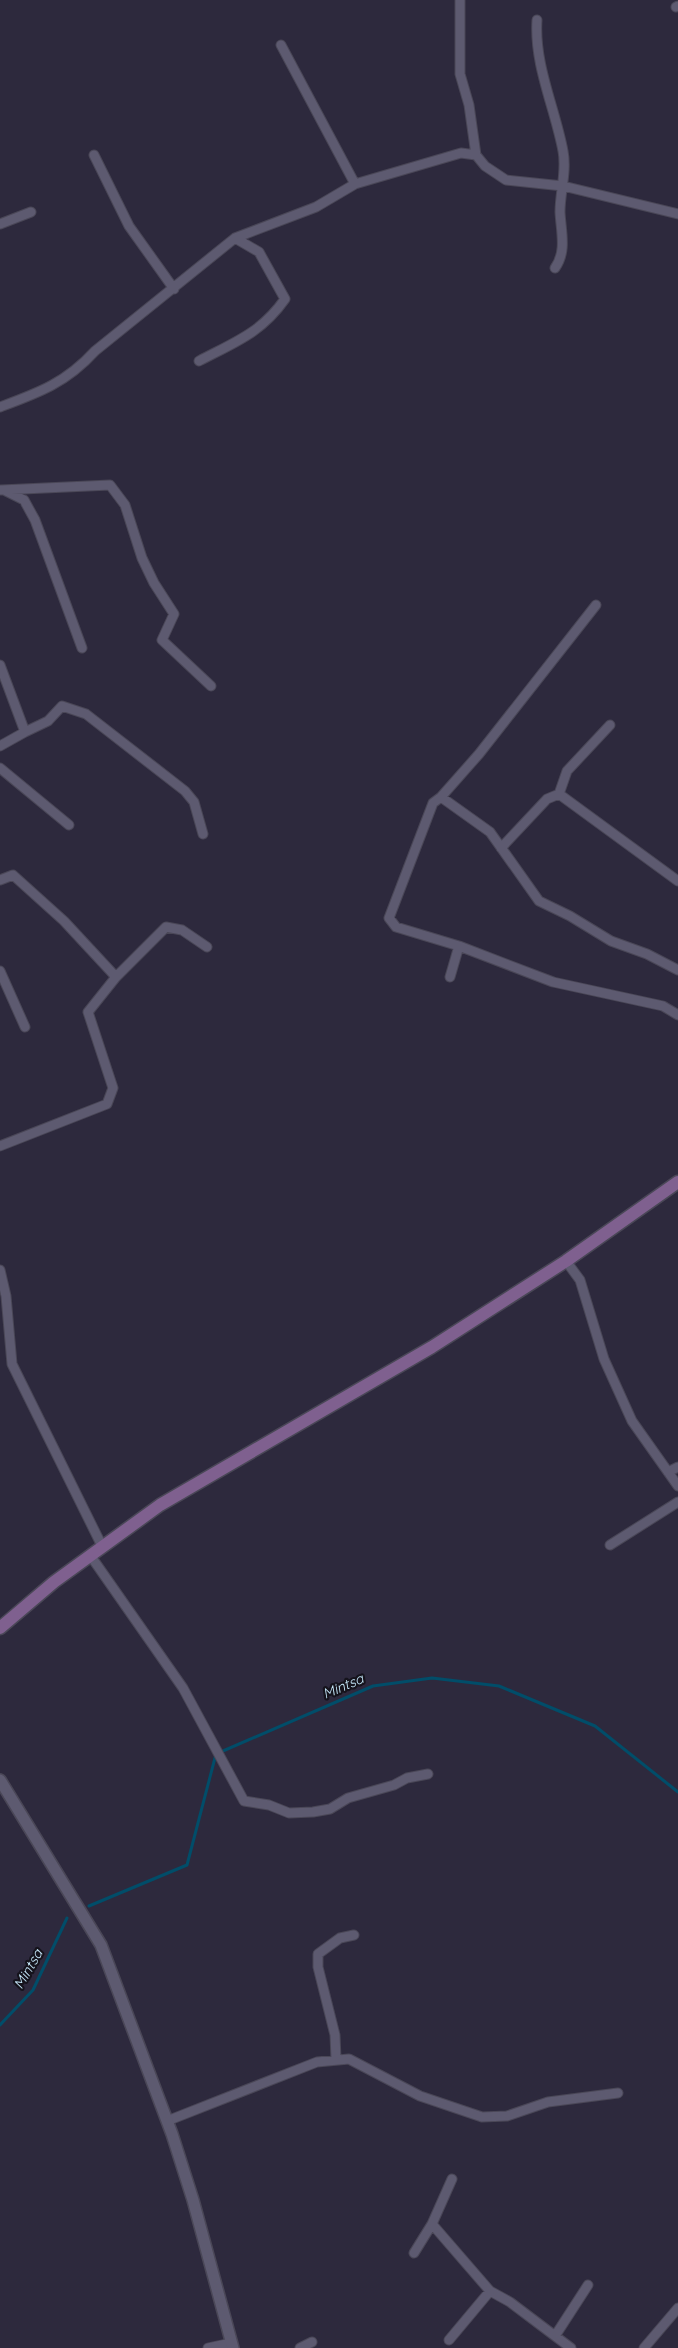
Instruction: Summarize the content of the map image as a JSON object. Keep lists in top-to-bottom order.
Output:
{
  "water": ["Mintsa"]
}
